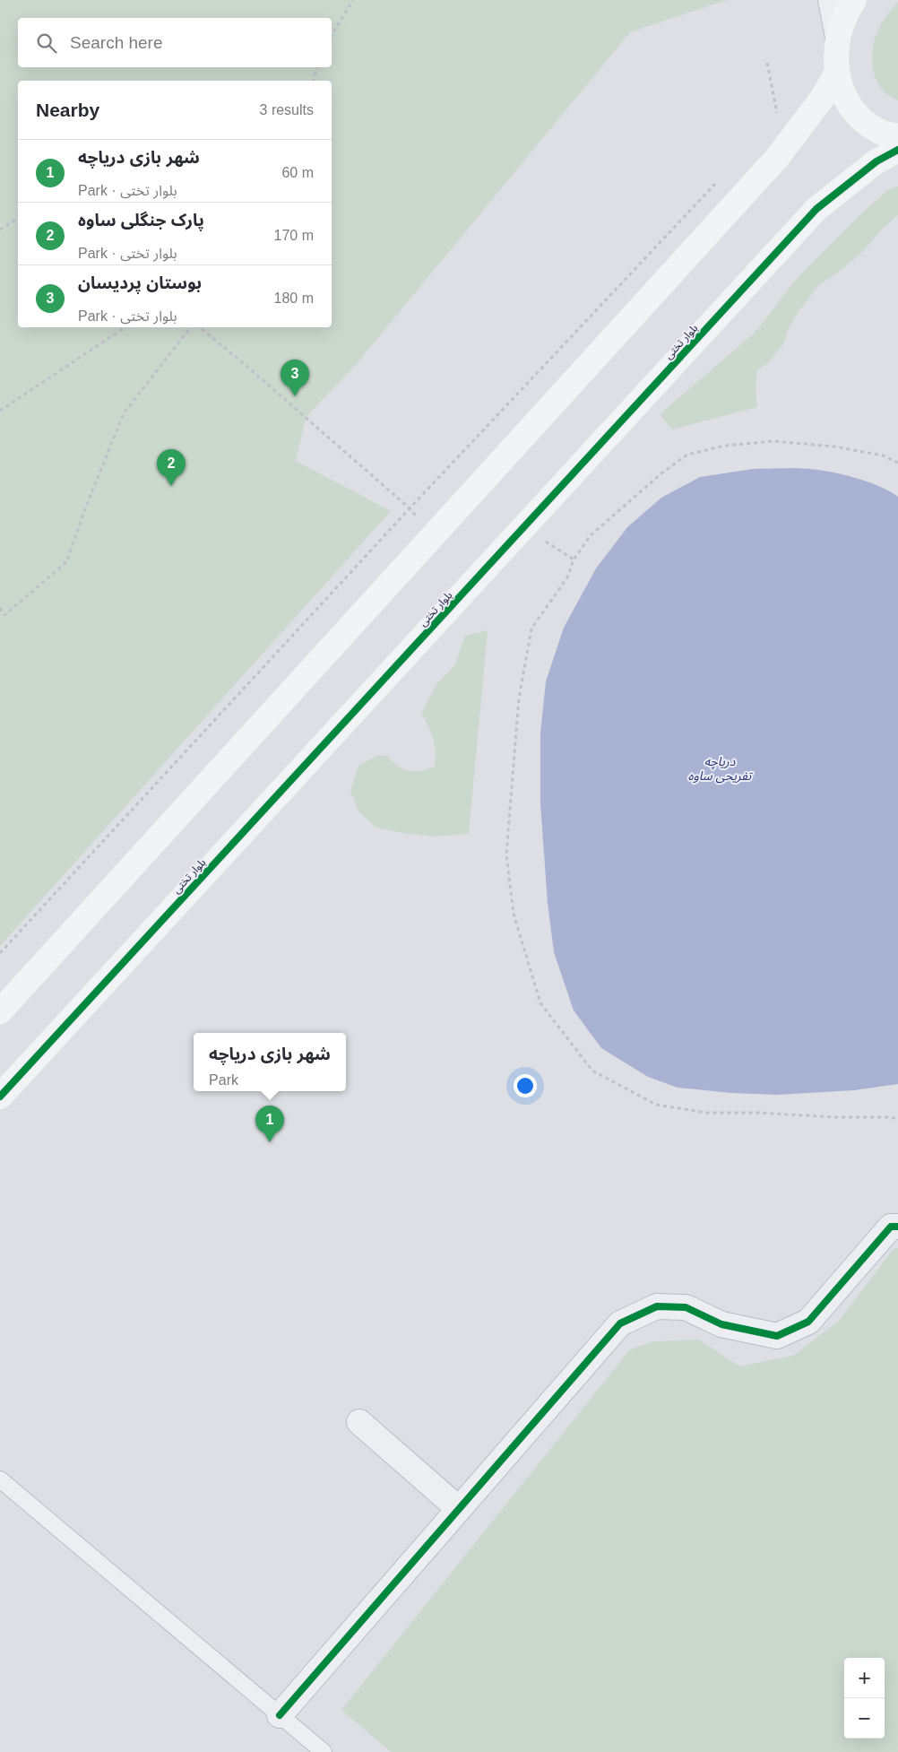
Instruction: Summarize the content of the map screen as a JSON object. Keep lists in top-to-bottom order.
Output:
{
  "streets": {
    "street": ["بلوار تختی"]
  },
  "water": ["دریاچه تفریحی ساوه"],
  "page": {
    "search": "Search here",
    "heading": ["Nearby", "3 results"],
    "list": [
      {
        "mark": "1",
        "name": "شهر بازی دریاچه",
        "note": "Park · بلوار تختی",
        "value": "60 m"
      },
      {
        "mark": "2",
        "name": "پارک جنگلی ساوه",
        "note": "Park · بلوار تختی",
        "value": "170 m"
      },
      {
        "mark": "3",
        "name": "بوستان پردیسان",
        "note": "Park · بلوار تختی",
        "value": "180 m"
      }
    ],
    "pins": ["3", "2", "1"],
    "popup": ["شهر بازی دریاچه", "Park"],
    "map_buttons": ["+", "−"]
  }
}
